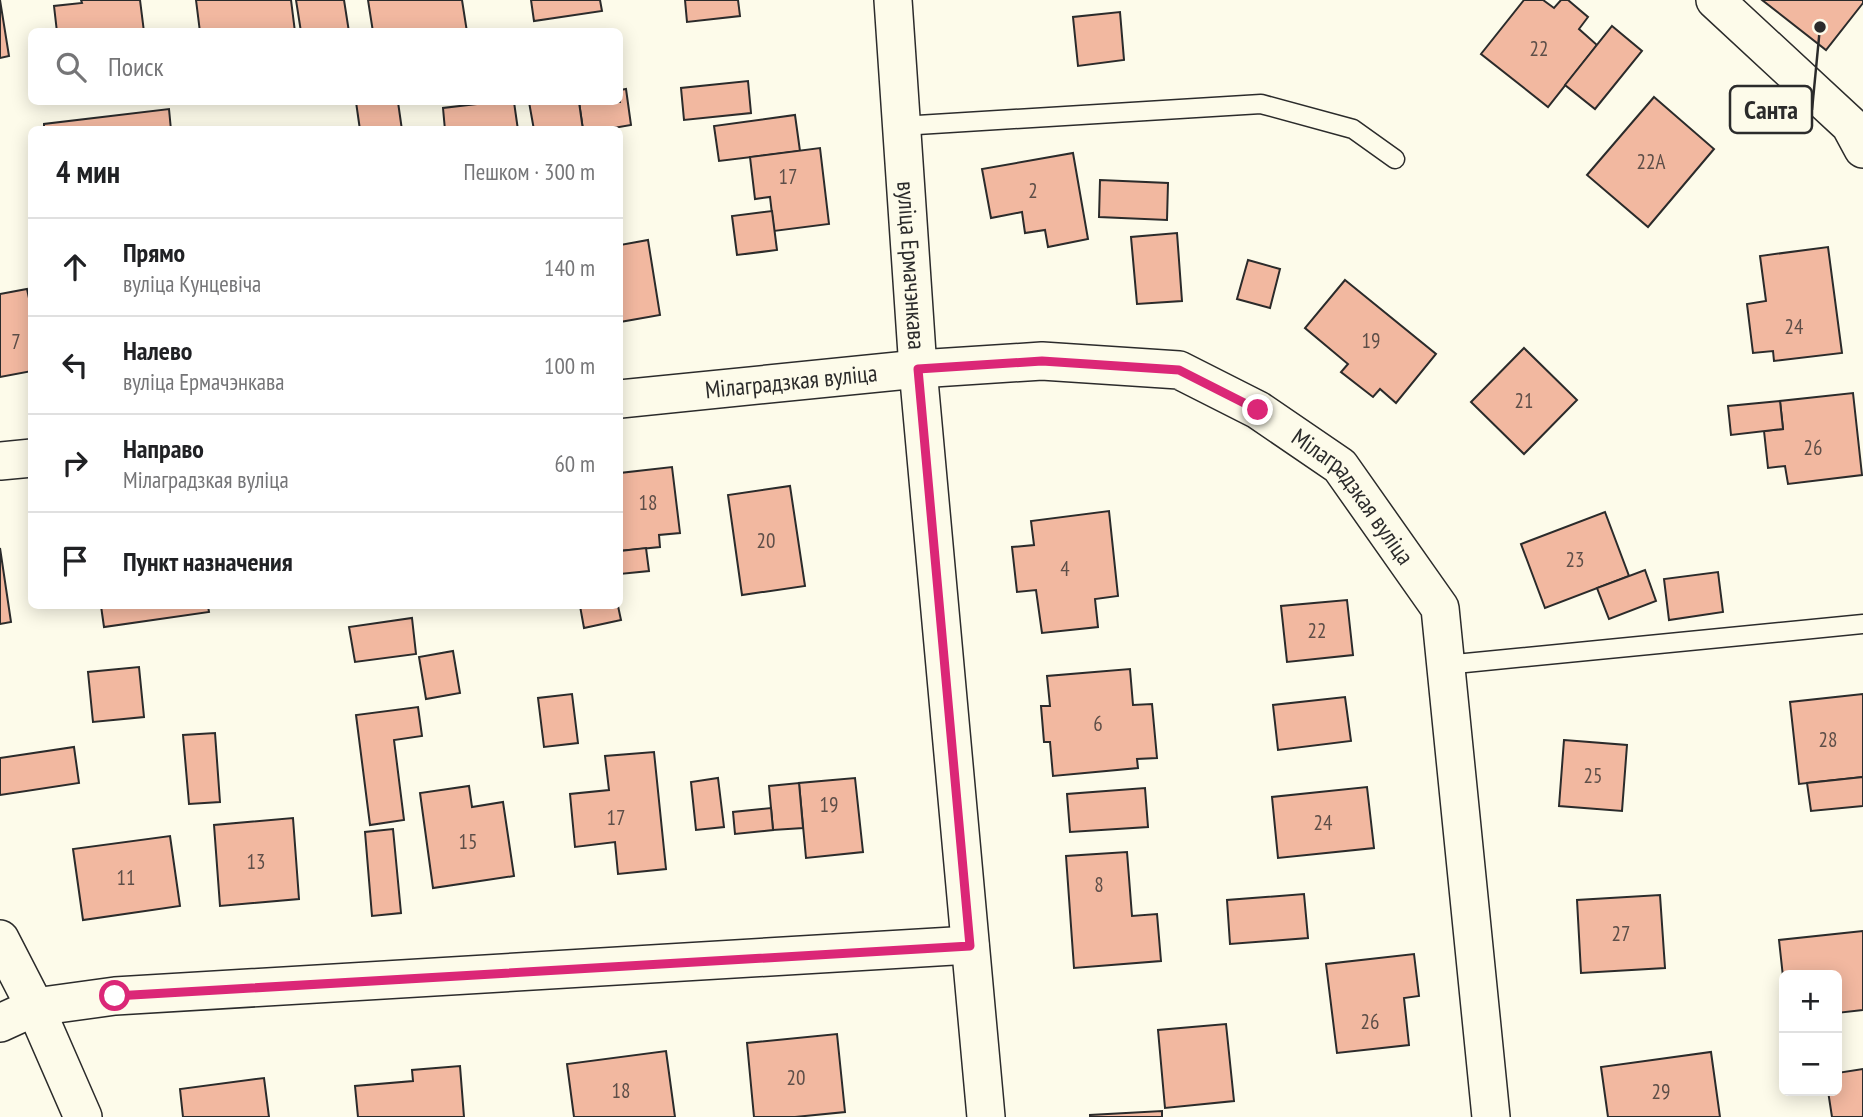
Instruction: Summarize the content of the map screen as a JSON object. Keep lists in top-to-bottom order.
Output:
{
  "streets": {
    "street": ["вуліца Ермачэнкава", "Мілаградзкая вуліца"]
  },
  "crossings": [
    ["вуліца Ермачэнкава", "Мілаградзкая вуліца"]
  ],
  "places": ["Санта"],
  "house_numbers": [
    "22",
    "22А",
    "17",
    "2",
    "24",
    "19",
    "7",
    "21",
    "26",
    "18",
    "20",
    "23",
    "4",
    "22",
    "6",
    "28",
    "25",
    "19",
    "17",
    "24",
    "15",
    "13",
    "11",
    "8",
    "27",
    "26",
    "20",
    "18",
    "29"
  ],
  "page": {
    "search": "Поиск",
    "heading": ["4 мин", "Пешком · 300 m"],
    "list": [
      ["Прямо", "вуліца Кунцевіча", "140 m"],
      ["Налево", "вуліца Ермачэнкава", "100 m"],
      ["Направо", "Мілаградзкая вуліца", "60 m"],
      "Пункт назначения"
    ],
    "map_buttons": ["+", "−"]
  }
}
